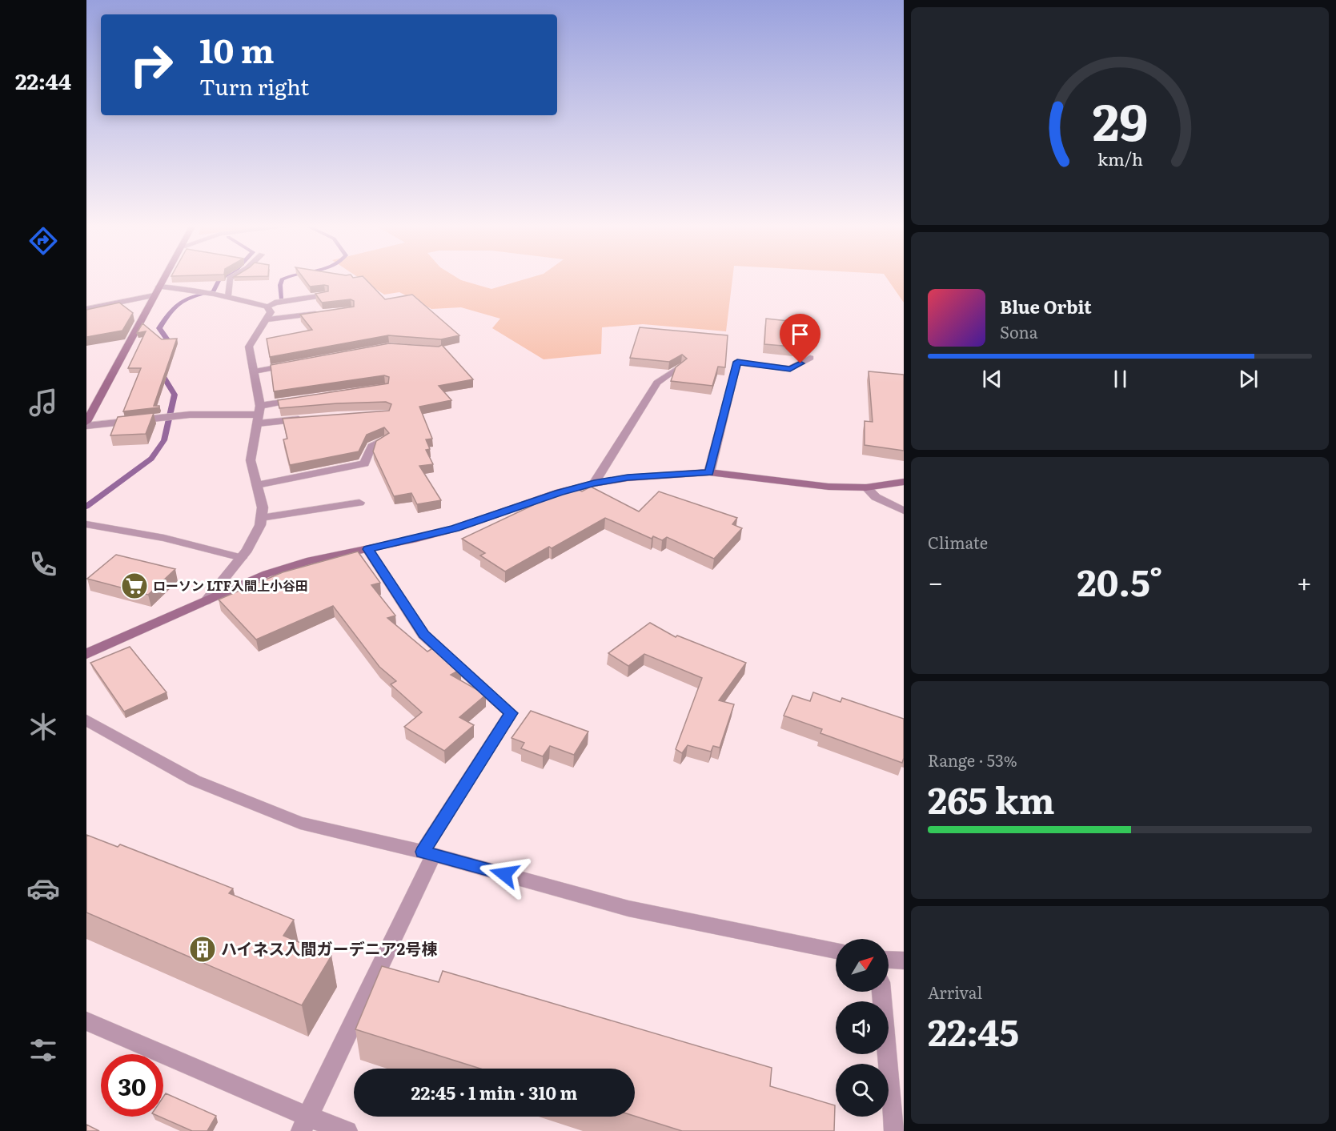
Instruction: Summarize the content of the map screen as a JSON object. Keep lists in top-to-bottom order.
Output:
{
  "places": {
    "supermarket": ["ローソン LTF入間上小谷田"],
    "building": ["ハイネス入間ガーデニア2号棟"]
  },
  "north": "top right",
  "page": {
    "tabs": "22:44",
    "turn": ["10 m", "Turn right"],
    "song": ["Blue Orbit", "Sona"],
    "tile": [
      "Climate",
      ["Range · 53%", "265 km"],
      ["Arrival", "22:45"]
    ],
    "heat": ["−", "20.5°", "+"],
    "limit": "30",
    "trip": "22:45 · 1 min · 310 m",
    "gauge": ["29", "km/h"]
  }
}
